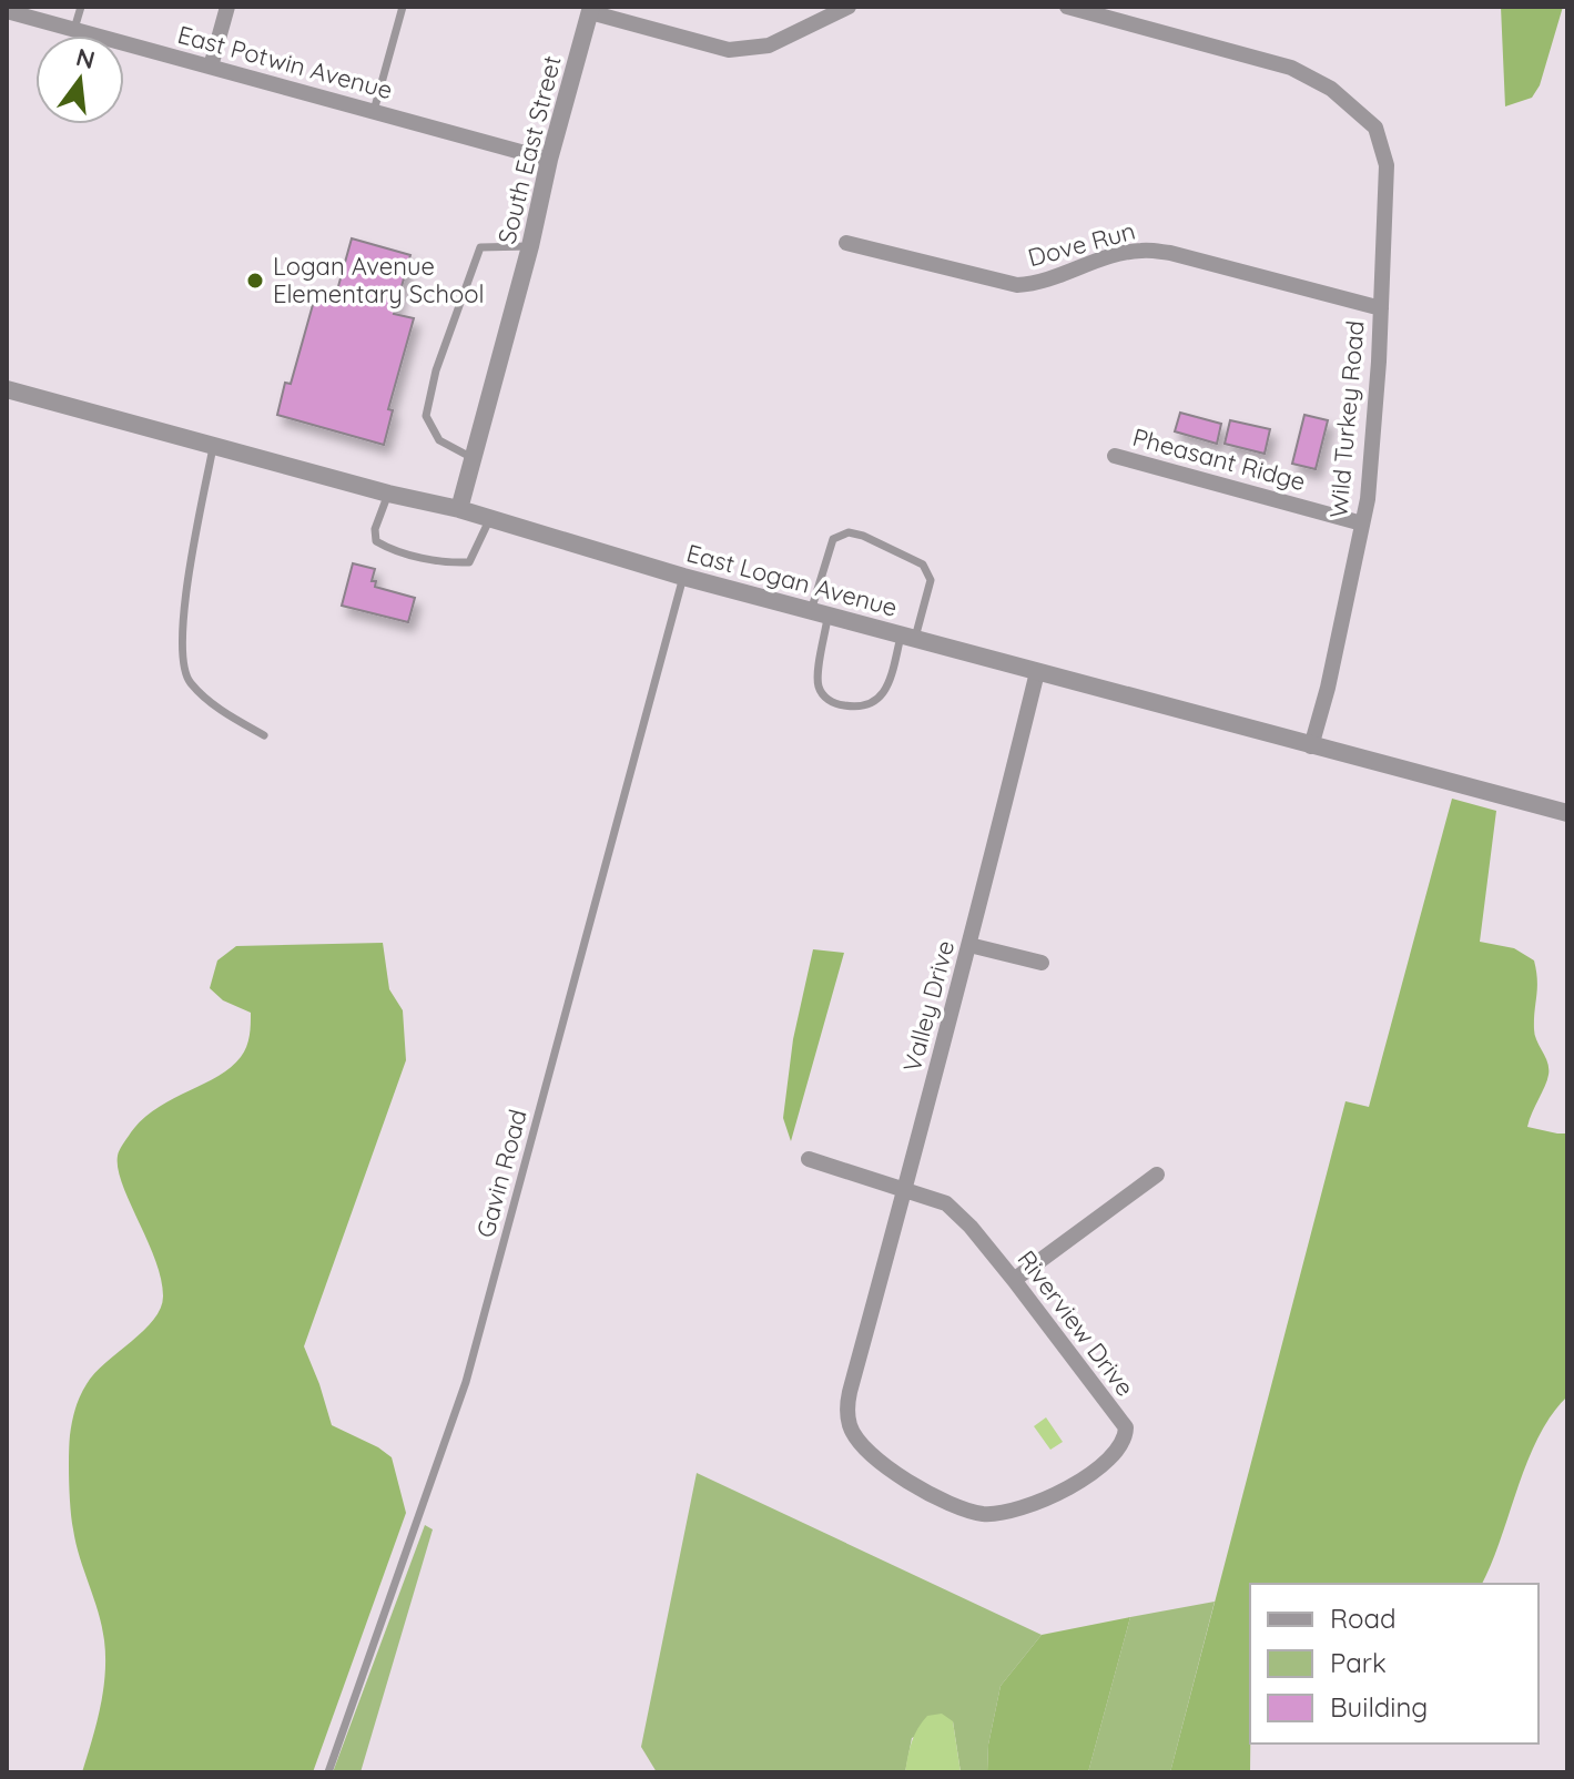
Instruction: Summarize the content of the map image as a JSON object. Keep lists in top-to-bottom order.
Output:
{
  "streets": {
    "street": [
      "East Potwin Avenue",
      "South East Street",
      "Dove Run",
      "Wild Turkey Road",
      "Pheasant Ridge",
      "East Logan Avenue",
      "Valley Drive",
      "Riverview Drive"
    ],
    "lane": ["Gavin Road"]
  },
  "crossings": [
    ["East Potwin Avenue", "South East Street"],
    ["South East Street", "East Logan Avenue"],
    ["Dove Run", "Wild Turkey Road"],
    ["Wild Turkey Road", "Pheasant Ridge"],
    ["Wild Turkey Road", "East Logan Avenue"],
    ["East Logan Avenue", "Valley Drive"],
    ["East Logan Avenue", "Gavin Road"],
    ["Valley Drive", "Riverview Drive"]
  ],
  "places": ["Logan Avenue Elementary School"],
  "legend": ["Road", "Park", "Building"],
  "north": "top"
}
